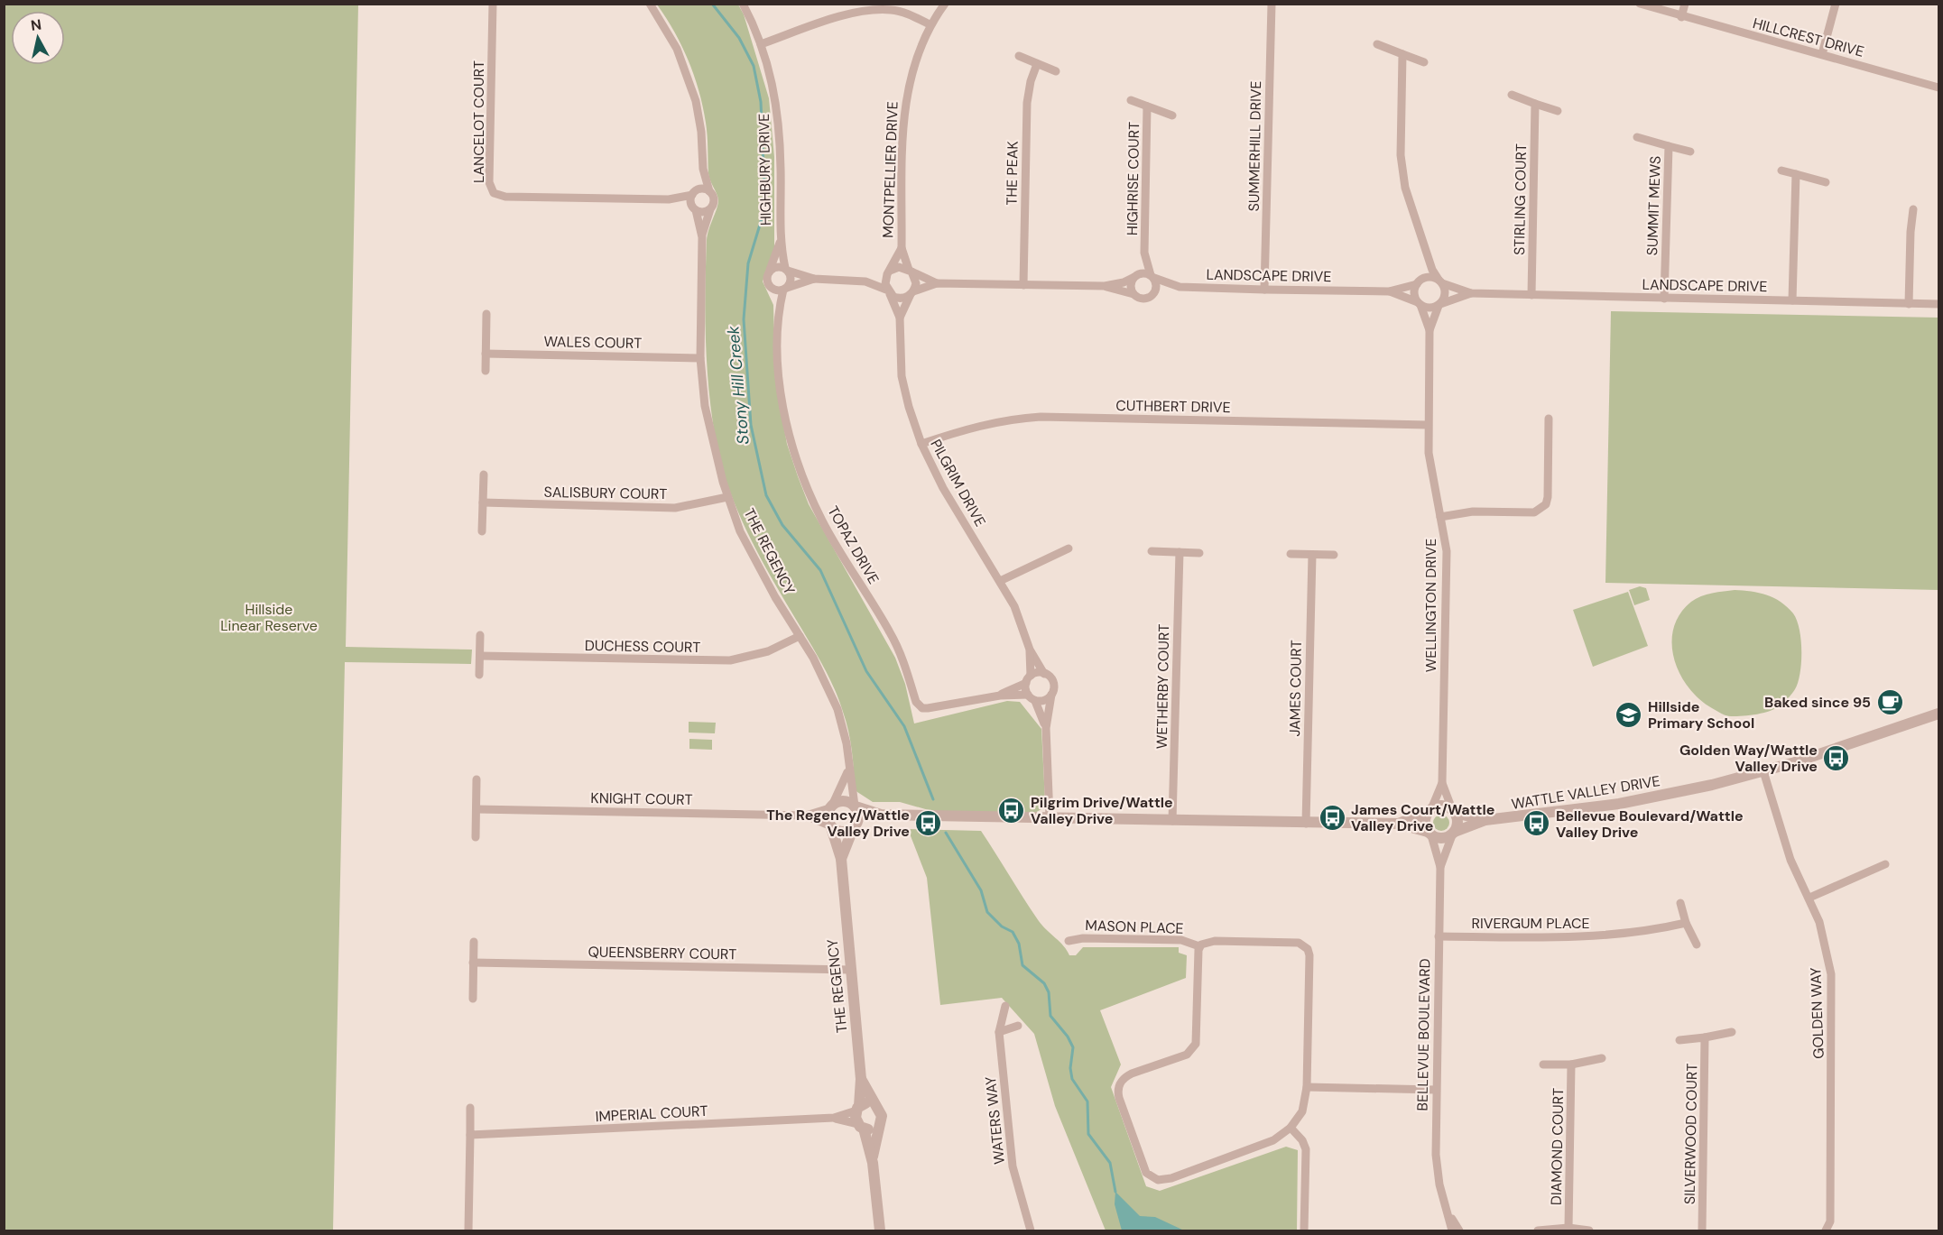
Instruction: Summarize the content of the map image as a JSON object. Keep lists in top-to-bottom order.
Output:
{
  "streets": {
    "street": [
      "HILLCREST DRIVE",
      "LANCELOT COURT",
      "SUMMERHILL DRIVE",
      "HIGHBURY DRIVE",
      "MONTPELLIER DRIVE",
      "THE PEAK",
      "HIGHRISE COURT",
      "STIRLING COURT",
      "SUMMIT MEWS",
      "LANDSCAPE DRIVE",
      "WALES COURT",
      "CUTHBERT DRIVE",
      "PILGRIM DRIVE",
      "SALISBURY COURT",
      "TOPAZ DRIVE",
      "THE REGENCY",
      "WELLINGTON DRIVE",
      "DUCHESS COURT",
      "WETHERBY COURT",
      "JAMES COURT",
      "WATTLE VALLEY DRIVE",
      "KNIGHT COURT",
      "RIVERGUM PLACE",
      "MASON PLACE",
      "QUEENSBERRY COURT",
      "GOLDEN WAY",
      "BELLEVUE BOULEVARD",
      "IMPERIAL COURT",
      "WATERS WAY",
      "SILVERWOOD COURT",
      "DIAMOND COURT"
    ]
  },
  "crossings": [
    ["LANCELOT COURT", "THE REGENCY"],
    ["SUMMERHILL DRIVE", "LANDSCAPE DRIVE"],
    ["MONTPELLIER DRIVE", "PILGRIM DRIVE"],
    ["HIGHRISE COURT", "LANDSCAPE DRIVE"],
    ["STIRLING COURT", "LANDSCAPE DRIVE"],
    ["SUMMIT MEWS", "LANDSCAPE DRIVE"],
    ["LANDSCAPE DRIVE", "WELLINGTON DRIVE"],
    ["WALES COURT", "THE REGENCY"],
    ["CUTHBERT DRIVE", "PILGRIM DRIVE"],
    ["CUTHBERT DRIVE", "WELLINGTON DRIVE"],
    ["PILGRIM DRIVE", "TOPAZ DRIVE"],
    ["SALISBURY COURT", "THE REGENCY"],
    ["THE REGENCY", "DUCHESS COURT"],
    ["THE REGENCY", "KNIGHT COURT"],
    ["THE REGENCY", "QUEENSBERRY COURT"],
    ["THE REGENCY", "IMPERIAL COURT"],
    ["WELLINGTON DRIVE", "WATTLE VALLEY DRIVE"],
    ["WELLINGTON DRIVE", "BELLEVUE BOULEVARD"],
    ["WATTLE VALLEY DRIVE", "GOLDEN WAY"],
    ["WATTLE VALLEY DRIVE", "BELLEVUE BOULEVARD"],
    ["RIVERGUM PLACE", "BELLEVUE BOULEVARD"]
  ],
  "water": ["Stony Hill Creek"],
  "parks": ["Hillside Linear Reserve"],
  "places": {
    "cafe": ["Baked since 95"],
    "school or university": ["Hillside Primary School"],
    "bus stop": [
      "Golden Way/Wattle Valley Drive",
      "Pilgrim Drive/Wattle Valley Drive",
      "James Court/Wattle Valley Drive",
      "The Regency/Wattle Valley Drive",
      "Bellevue Boulevard/Wattle Valley Drive"
    ]
  },
  "north": "top"
}
